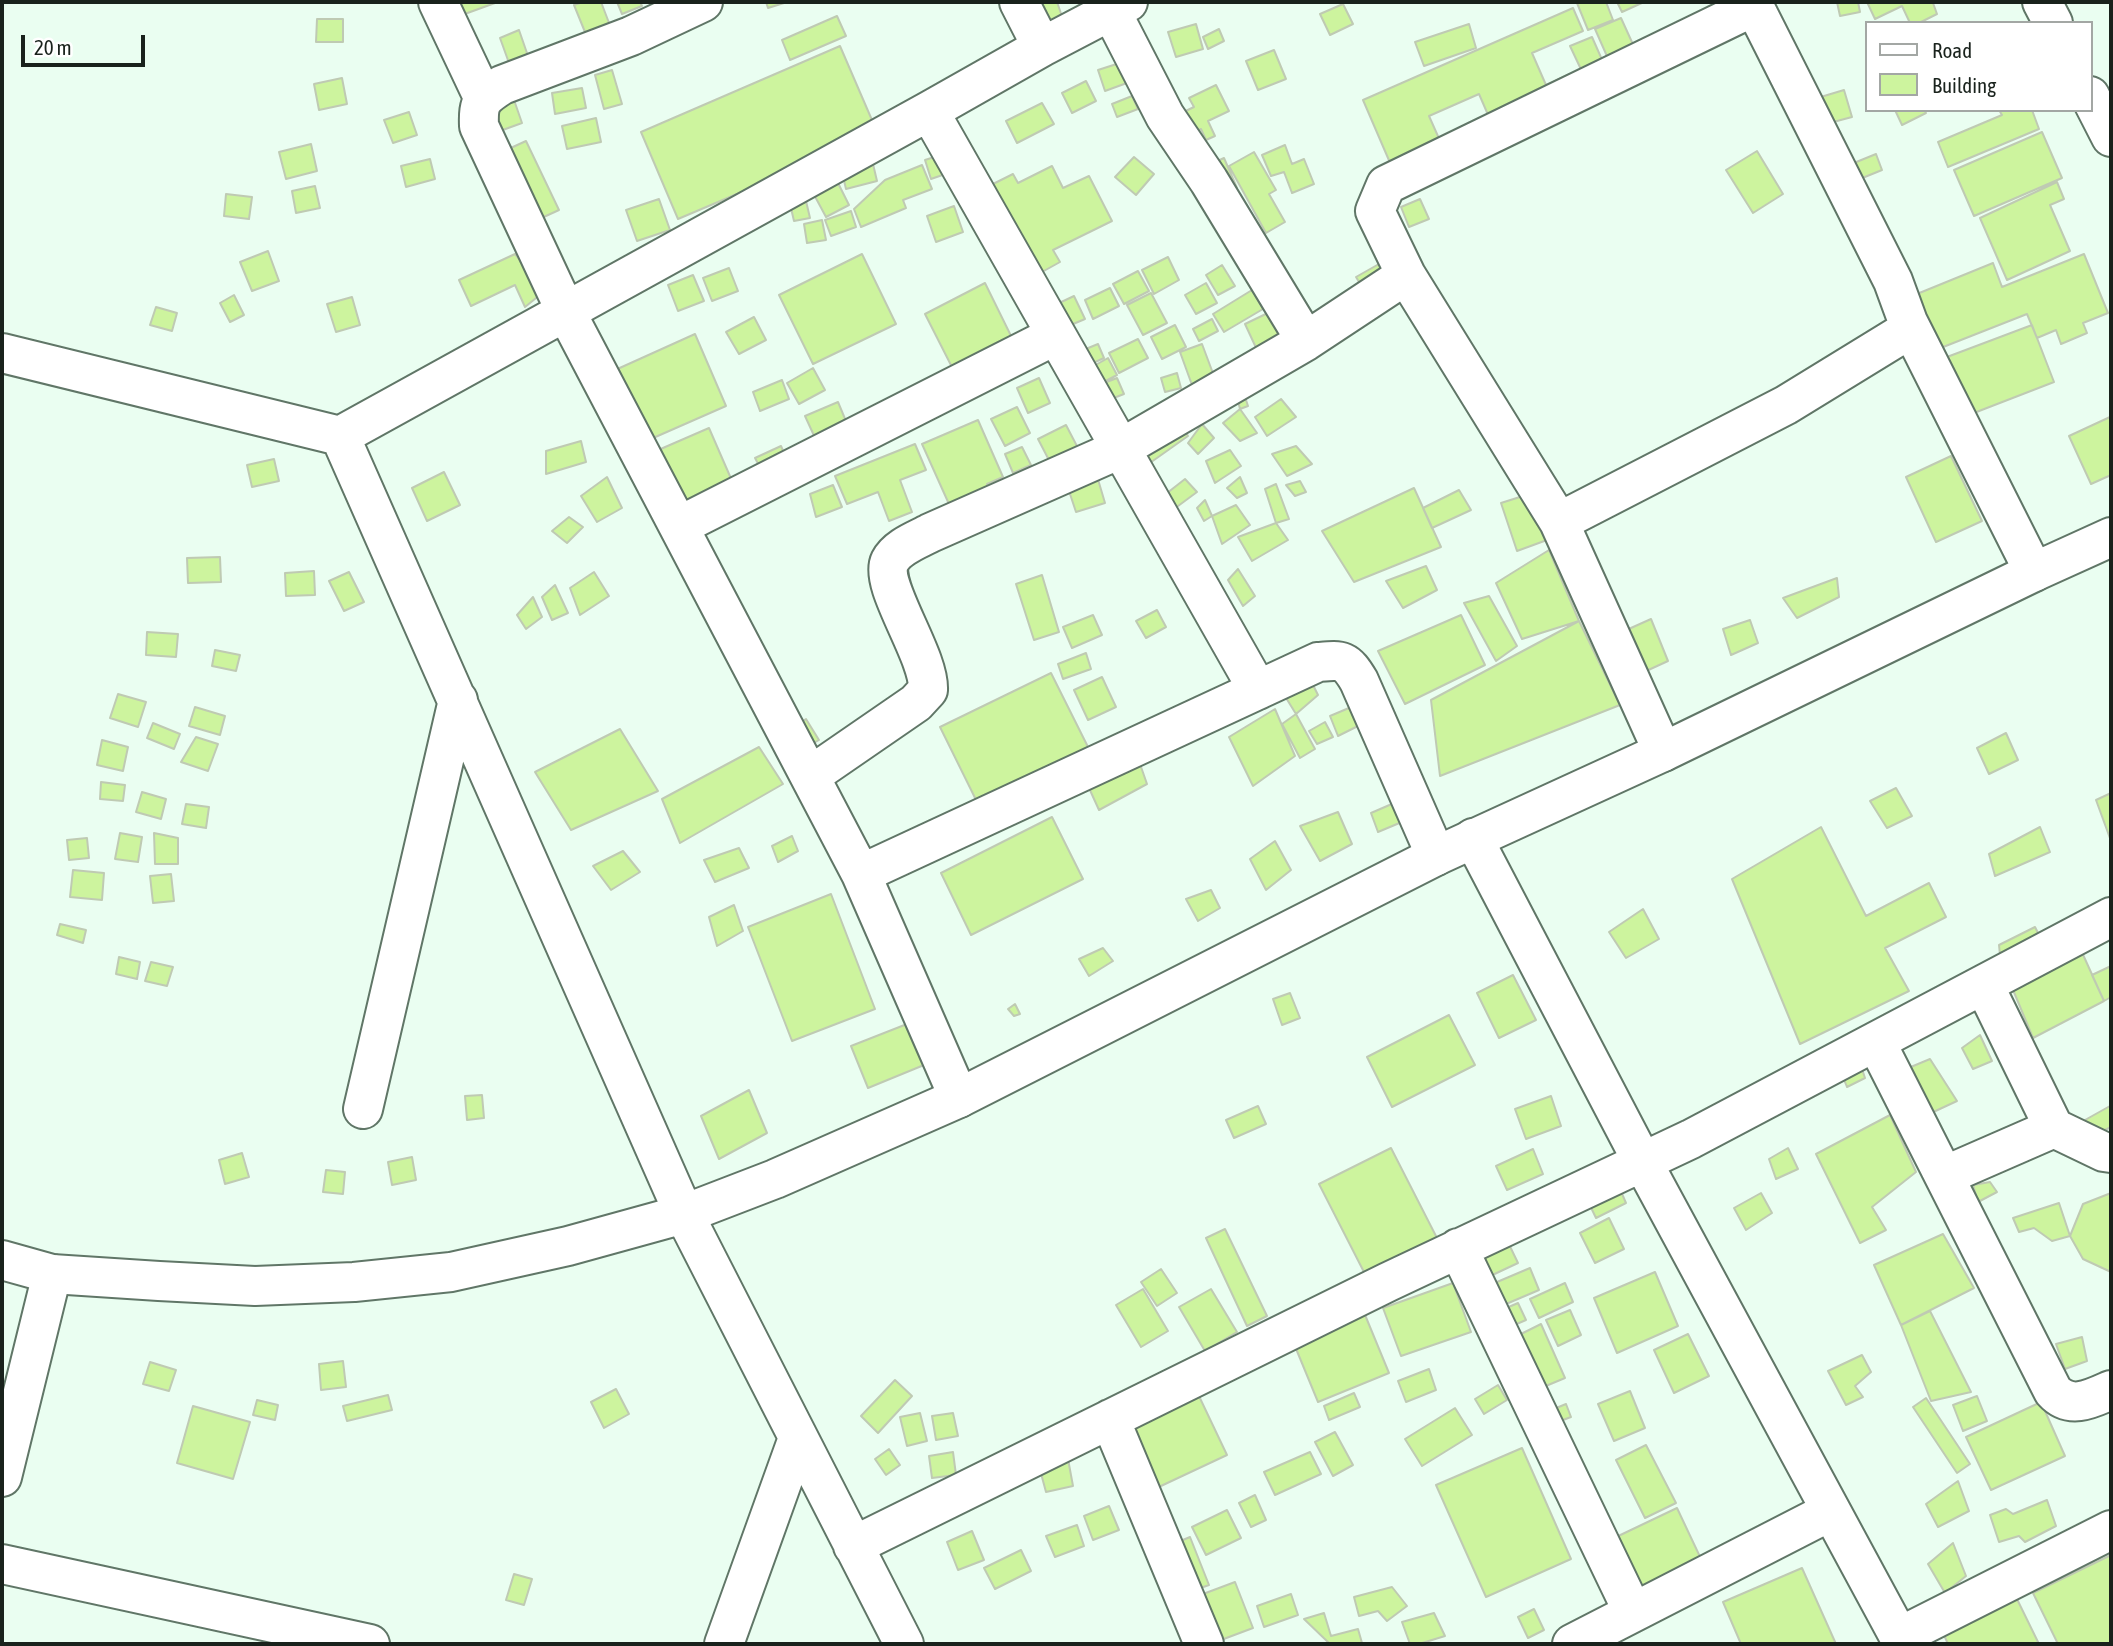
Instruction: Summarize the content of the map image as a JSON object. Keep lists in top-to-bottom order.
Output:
{
  "legend": ["Road", "Building"],
  "scale_bar": "20 m"
}
